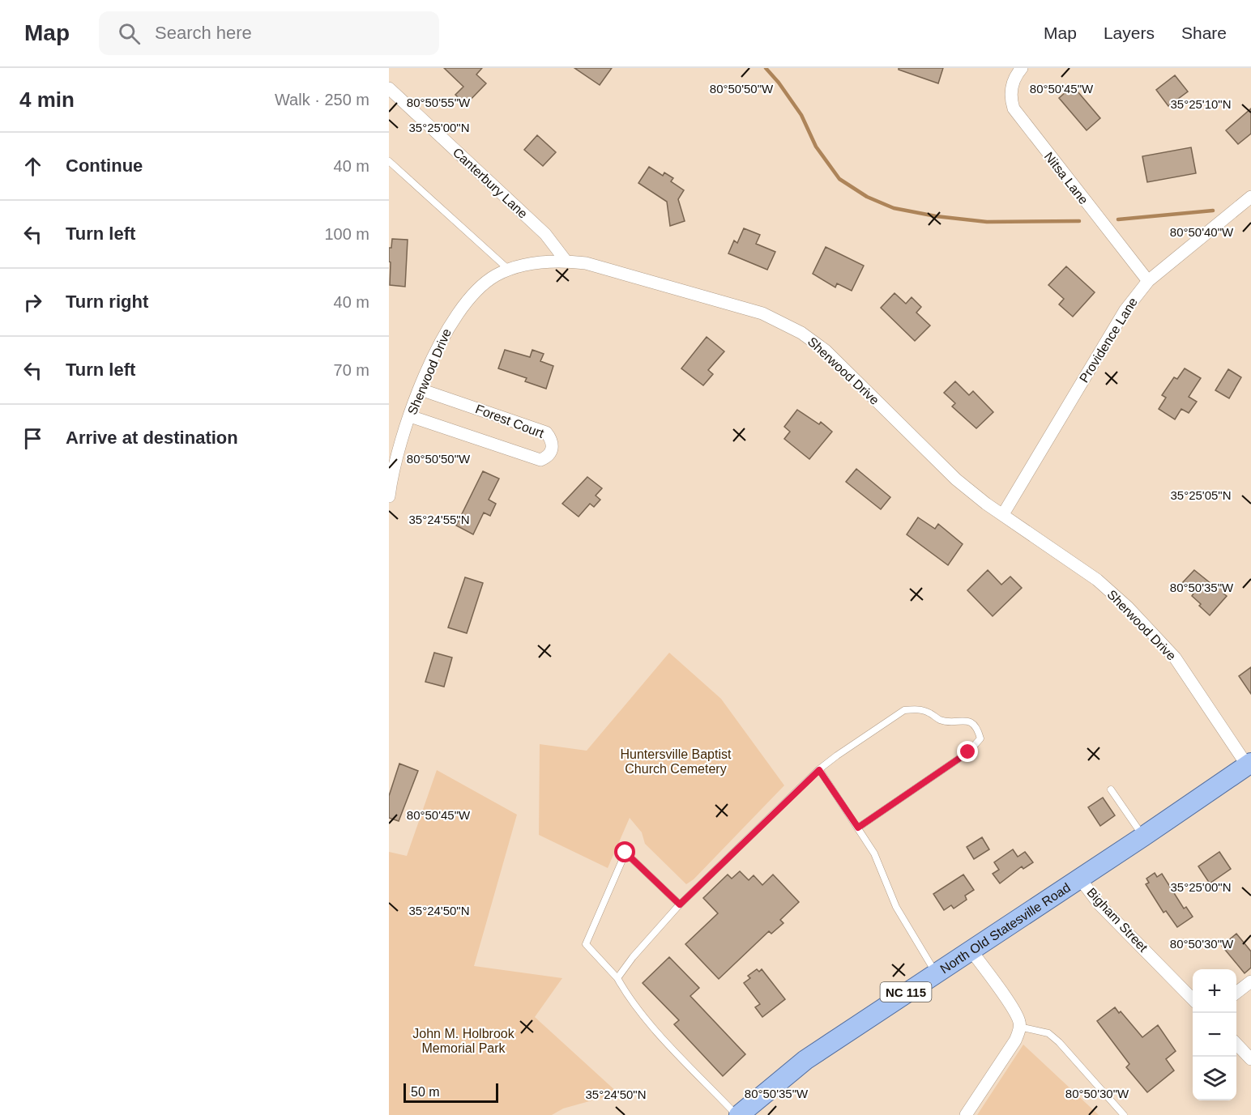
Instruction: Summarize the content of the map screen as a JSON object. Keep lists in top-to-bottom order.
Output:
{
  "streets": {
    "main road": ["North Old Statesville Road", "NC 115"],
    "street": [
      "Nitsa Lane",
      "Canterbury Lane",
      "Providence Lane",
      "Sherwood Drive",
      "Forest Court",
      "Bigham Street"
    ]
  },
  "crossings": [
    ["Nitsa Lane", "Providence Lane"],
    ["Canterbury Lane", "Sherwood Drive"],
    ["Providence Lane", "Sherwood Drive"],
    ["Sherwood Drive", "Forest Court"],
    ["Sherwood Drive", "North Old Statesville Road"],
    ["Bigham Street", "North Old Statesville Road"]
  ],
  "parks": ["Huntersville Baptist Church Cemetery", "John M. Holbrook Memorial Park"],
  "scale_bar": "50 m",
  "page": {
    "header": "Map",
    "search": "Search here",
    "nav": ["Map", "Layers", "Share"],
    "heading": ["4 min", "Walk · 250 m"],
    "list": [
      ["Continue", "40 m"],
      ["Turn left", "100 m"],
      ["Turn right", "40 m"],
      ["Turn left", "70 m"],
      "Arrive at destination"
    ],
    "map_buttons": ["+", "−"],
    "scale": "50 m"
  },
  "coordinates": [
    "80°50'50\"W",
    "80°50'45\"W",
    "80°50'55\"W",
    "35°25'10\"N",
    "35°25'00\"N",
    "80°50'40\"W",
    "35°25'05\"N",
    "35°24'55\"N",
    "80°50'35\"W",
    "35°24'50\"N",
    "80°50'30\"W"
  ]
}
